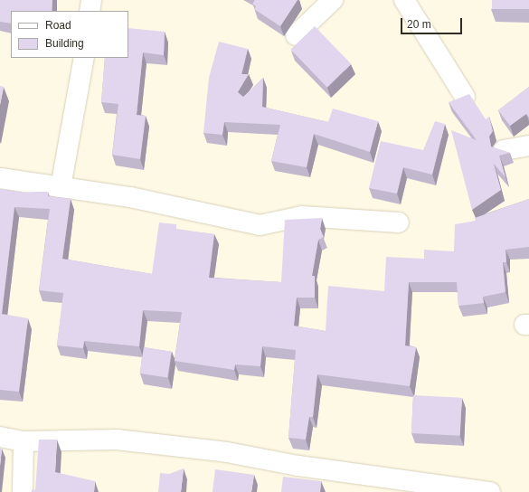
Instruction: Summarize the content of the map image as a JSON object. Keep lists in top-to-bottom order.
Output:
{
  "legend": ["Road", "Building"],
  "scale_bar": "20 m"
}
